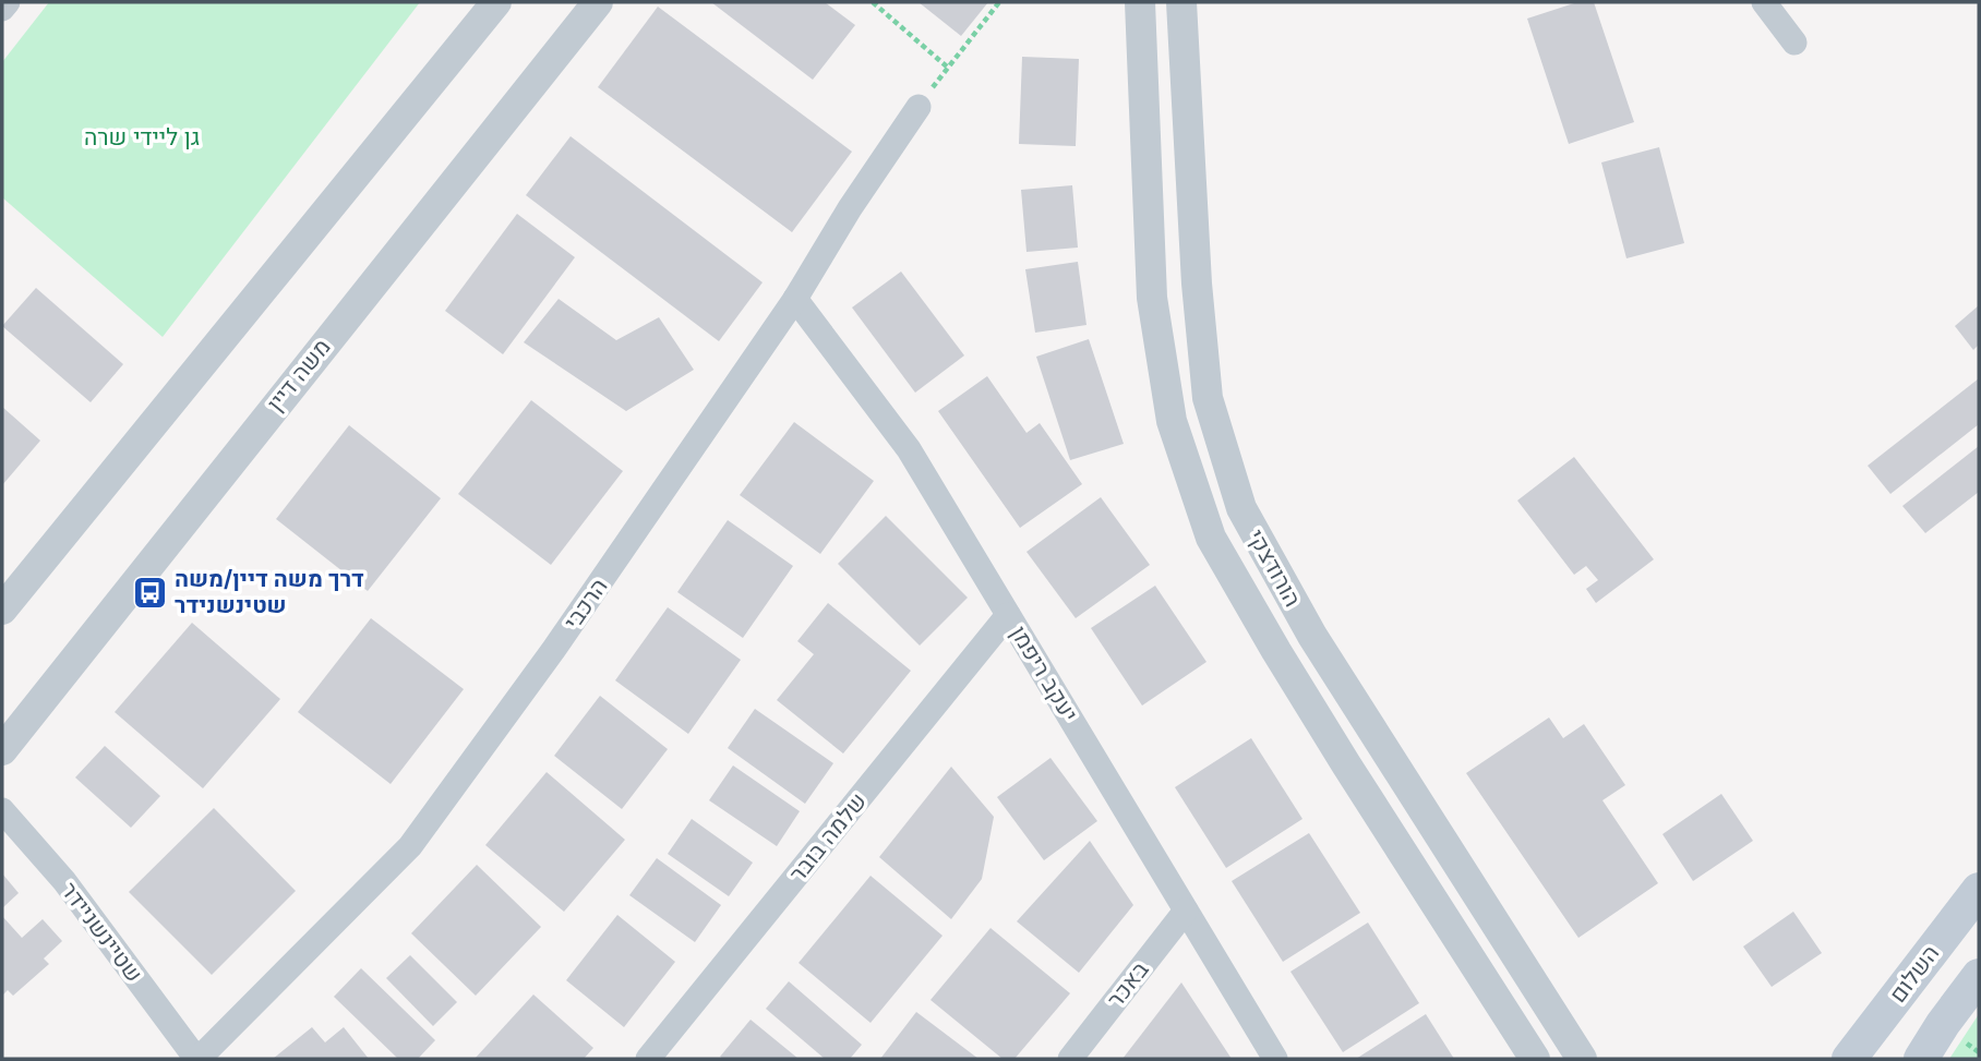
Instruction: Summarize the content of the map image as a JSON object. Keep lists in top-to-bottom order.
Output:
{
  "streets": {
    "main road": ["השלום"],
    "street": [
      "משה דיין",
      "הורודצקי",
      "הרכבי",
      "יעקב ריפמן",
      "שלמה בובר",
      "שטיינשניידר",
      "באכר"
    ]
  },
  "crossings": [
    ["הרכבי", "יעקב ריפמן"],
    ["הרכבי", "שטיינשניידר"],
    ["יעקב ריפמן", "שלמה בובר"],
    ["יעקב ריפמן", "באכר"]
  ],
  "parks": ["גן ליידי שרה"],
  "places": {
    "bus stop": ["דרך משה דיין/משה שטינשנידר"]
  }
}
